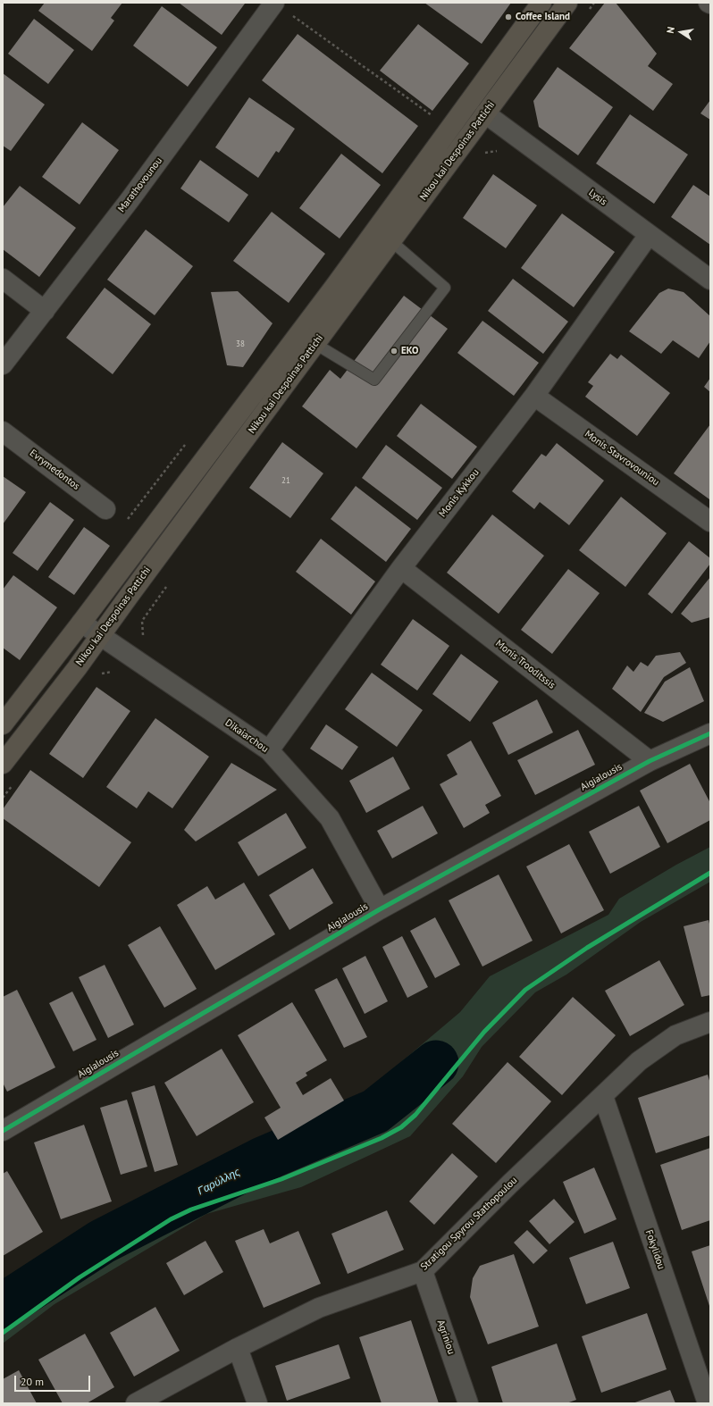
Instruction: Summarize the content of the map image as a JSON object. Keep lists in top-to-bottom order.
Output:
{
  "streets": {
    "main road": ["Nikou kai Despoinas Pattichi"],
    "street": [
      "Marathovounou",
      "Lysis",
      "Monis Stavrovouniou",
      "Evrymedontos",
      "Monis Kykkou",
      "Monis Trooditssis",
      "Dikaiarchou",
      "Aigialousis",
      "Stratigou Spyrou Stathopoulou",
      "Fokylidou",
      "Agriniou"
    ]
  },
  "crossings": [
    ["Nikou kai Despoinas Pattichi", "Lysis"],
    ["Nikou kai Despoinas Pattichi", "Dikaiarchou"],
    ["Lysis", "Monis Kykkou"],
    ["Monis Stavrovouniou", "Monis Kykkou"],
    ["Monis Kykkou", "Monis Trooditssis"],
    ["Monis Kykkou", "Dikaiarchou"],
    ["Monis Trooditssis", "Aigialousis"],
    ["Dikaiarchou", "Aigialousis"],
    ["Stratigou Spyrou Stathopoulou", "Fokylidou"],
    ["Stratigou Spyrou Stathopoulou", "Agriniou"]
  ],
  "water": ["Γαρύλλης"],
  "places": ["Coffee Island", "EKO"],
  "house_numbers": ["38", "21"],
  "scale_bar": "20 m",
  "north": "left"
}
